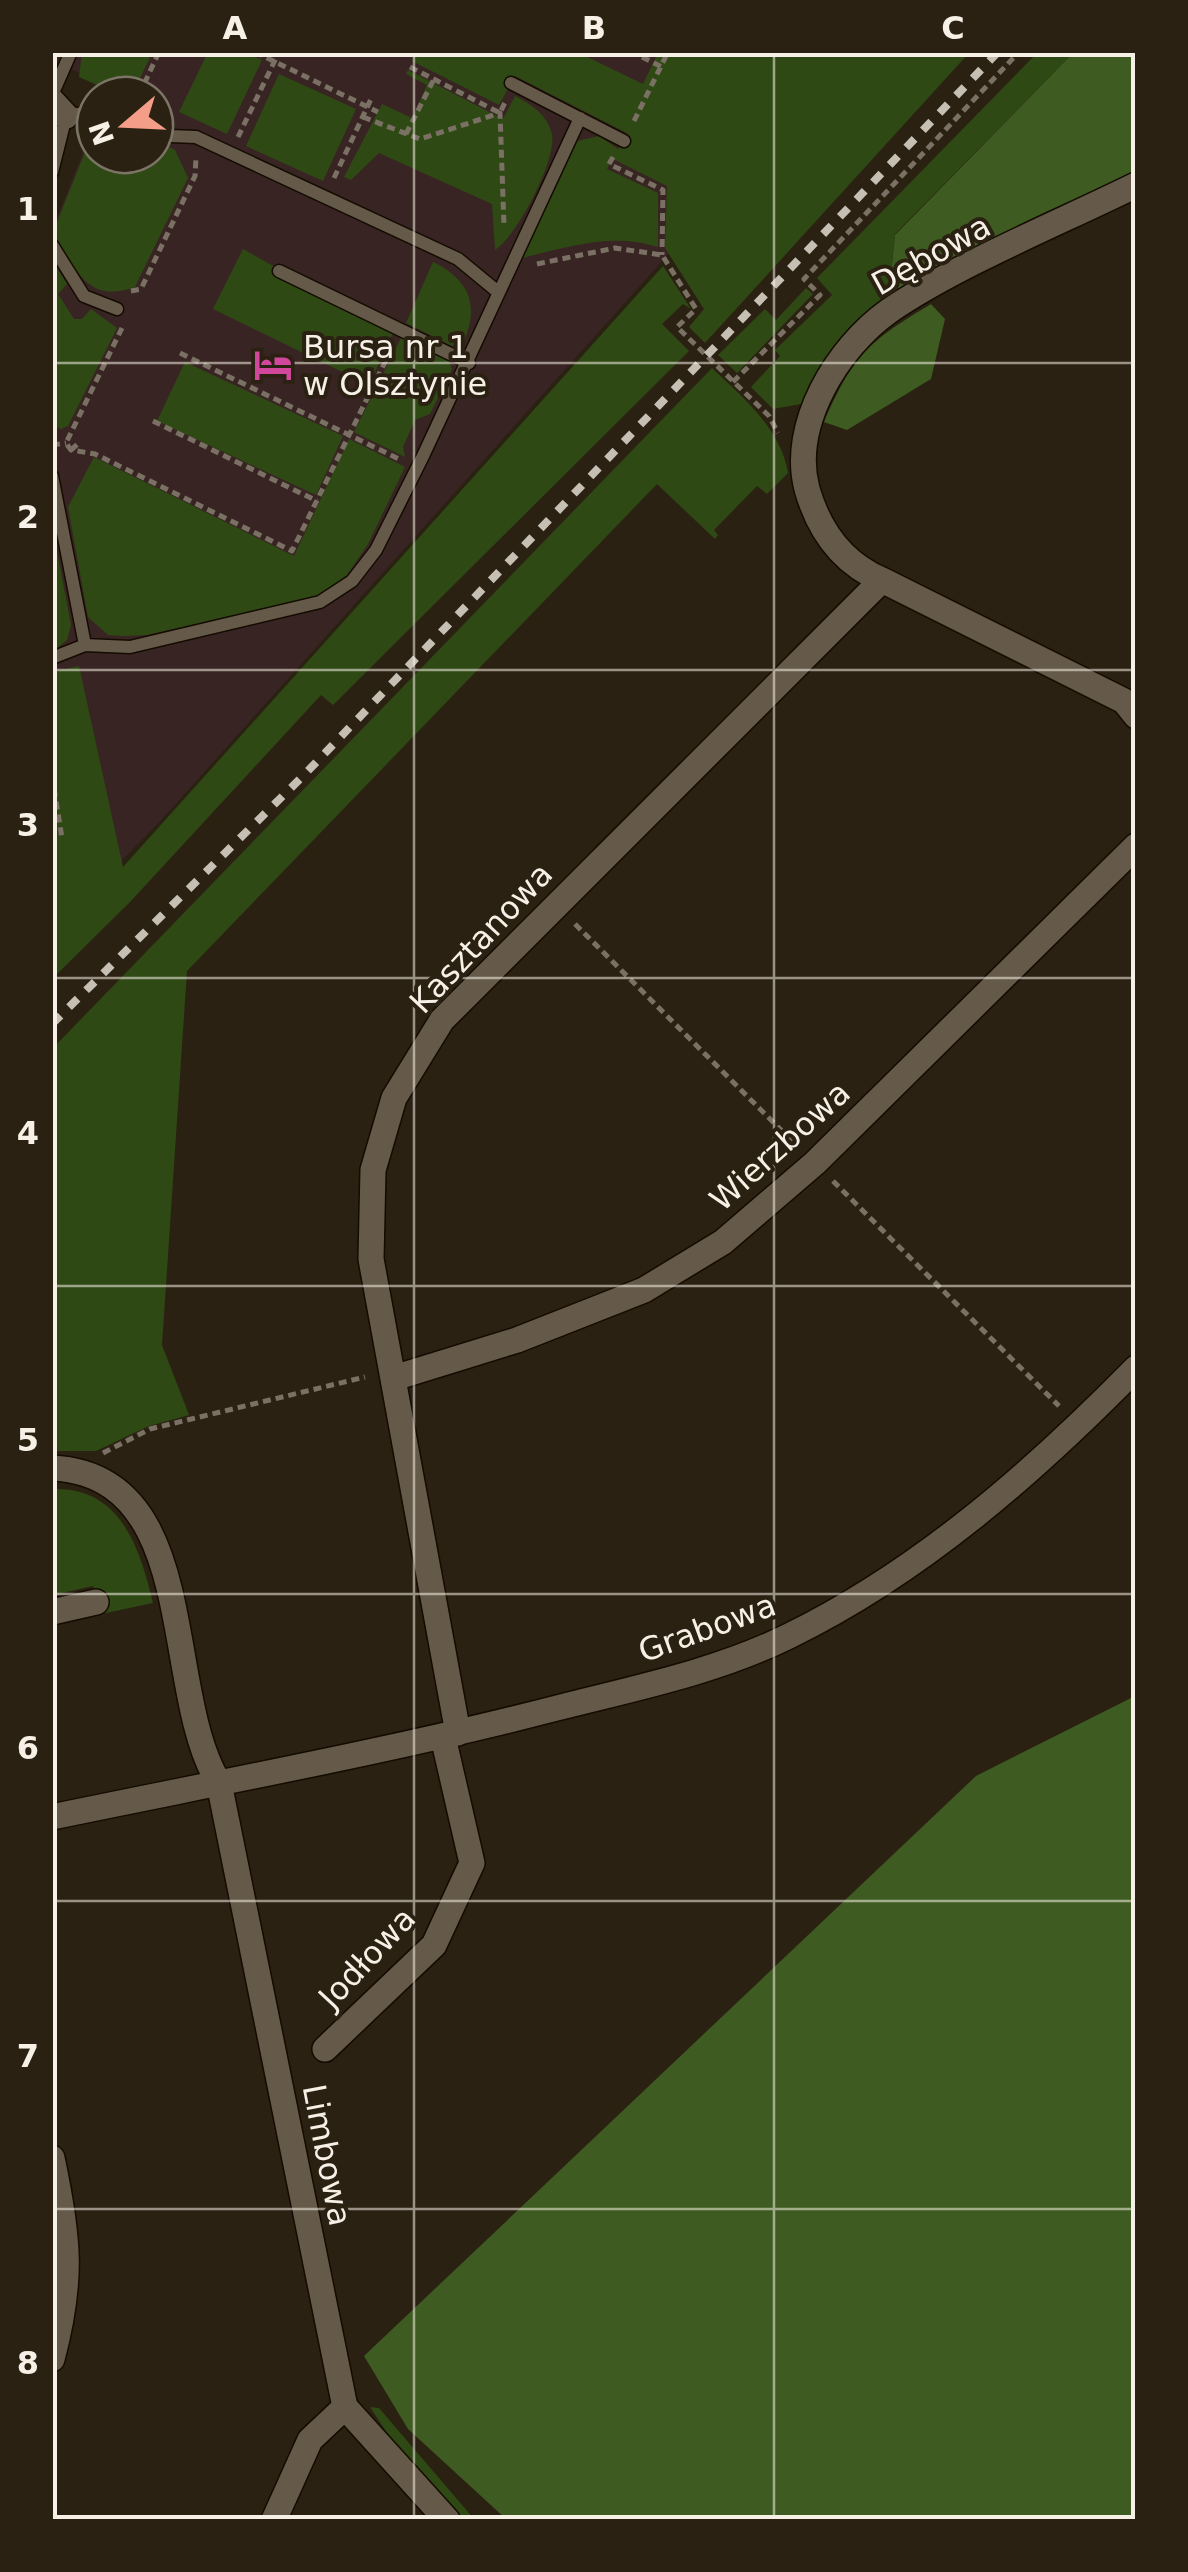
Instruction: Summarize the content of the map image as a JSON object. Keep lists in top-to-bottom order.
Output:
{
  "streets": {
    "street": [
      "Dębowa",
      "Kasztanowa",
      "Wierzbowa",
      "Grabowa",
      "Jodłowa",
      "Limbowa"
    ]
  },
  "crossings": [
    ["Dębowa", "Kasztanowa"],
    ["Kasztanowa", "Wierzbowa"],
    ["Kasztanowa", "Grabowa"],
    ["Kasztanowa", "Jodłowa"],
    ["Grabowa", "Jodłowa"],
    ["Grabowa", "Limbowa"]
  ],
  "places": {
    "hotel": ["Bursa nr 1 w Olsztynie"]
  },
  "north": "left",
  "grid": {
    "columns": ["A", "B", "C"],
    "rows": [
      "1",
      "2",
      "3",
      "4",
      "5",
      "6",
      "7",
      "8"
    ]
  }
}
